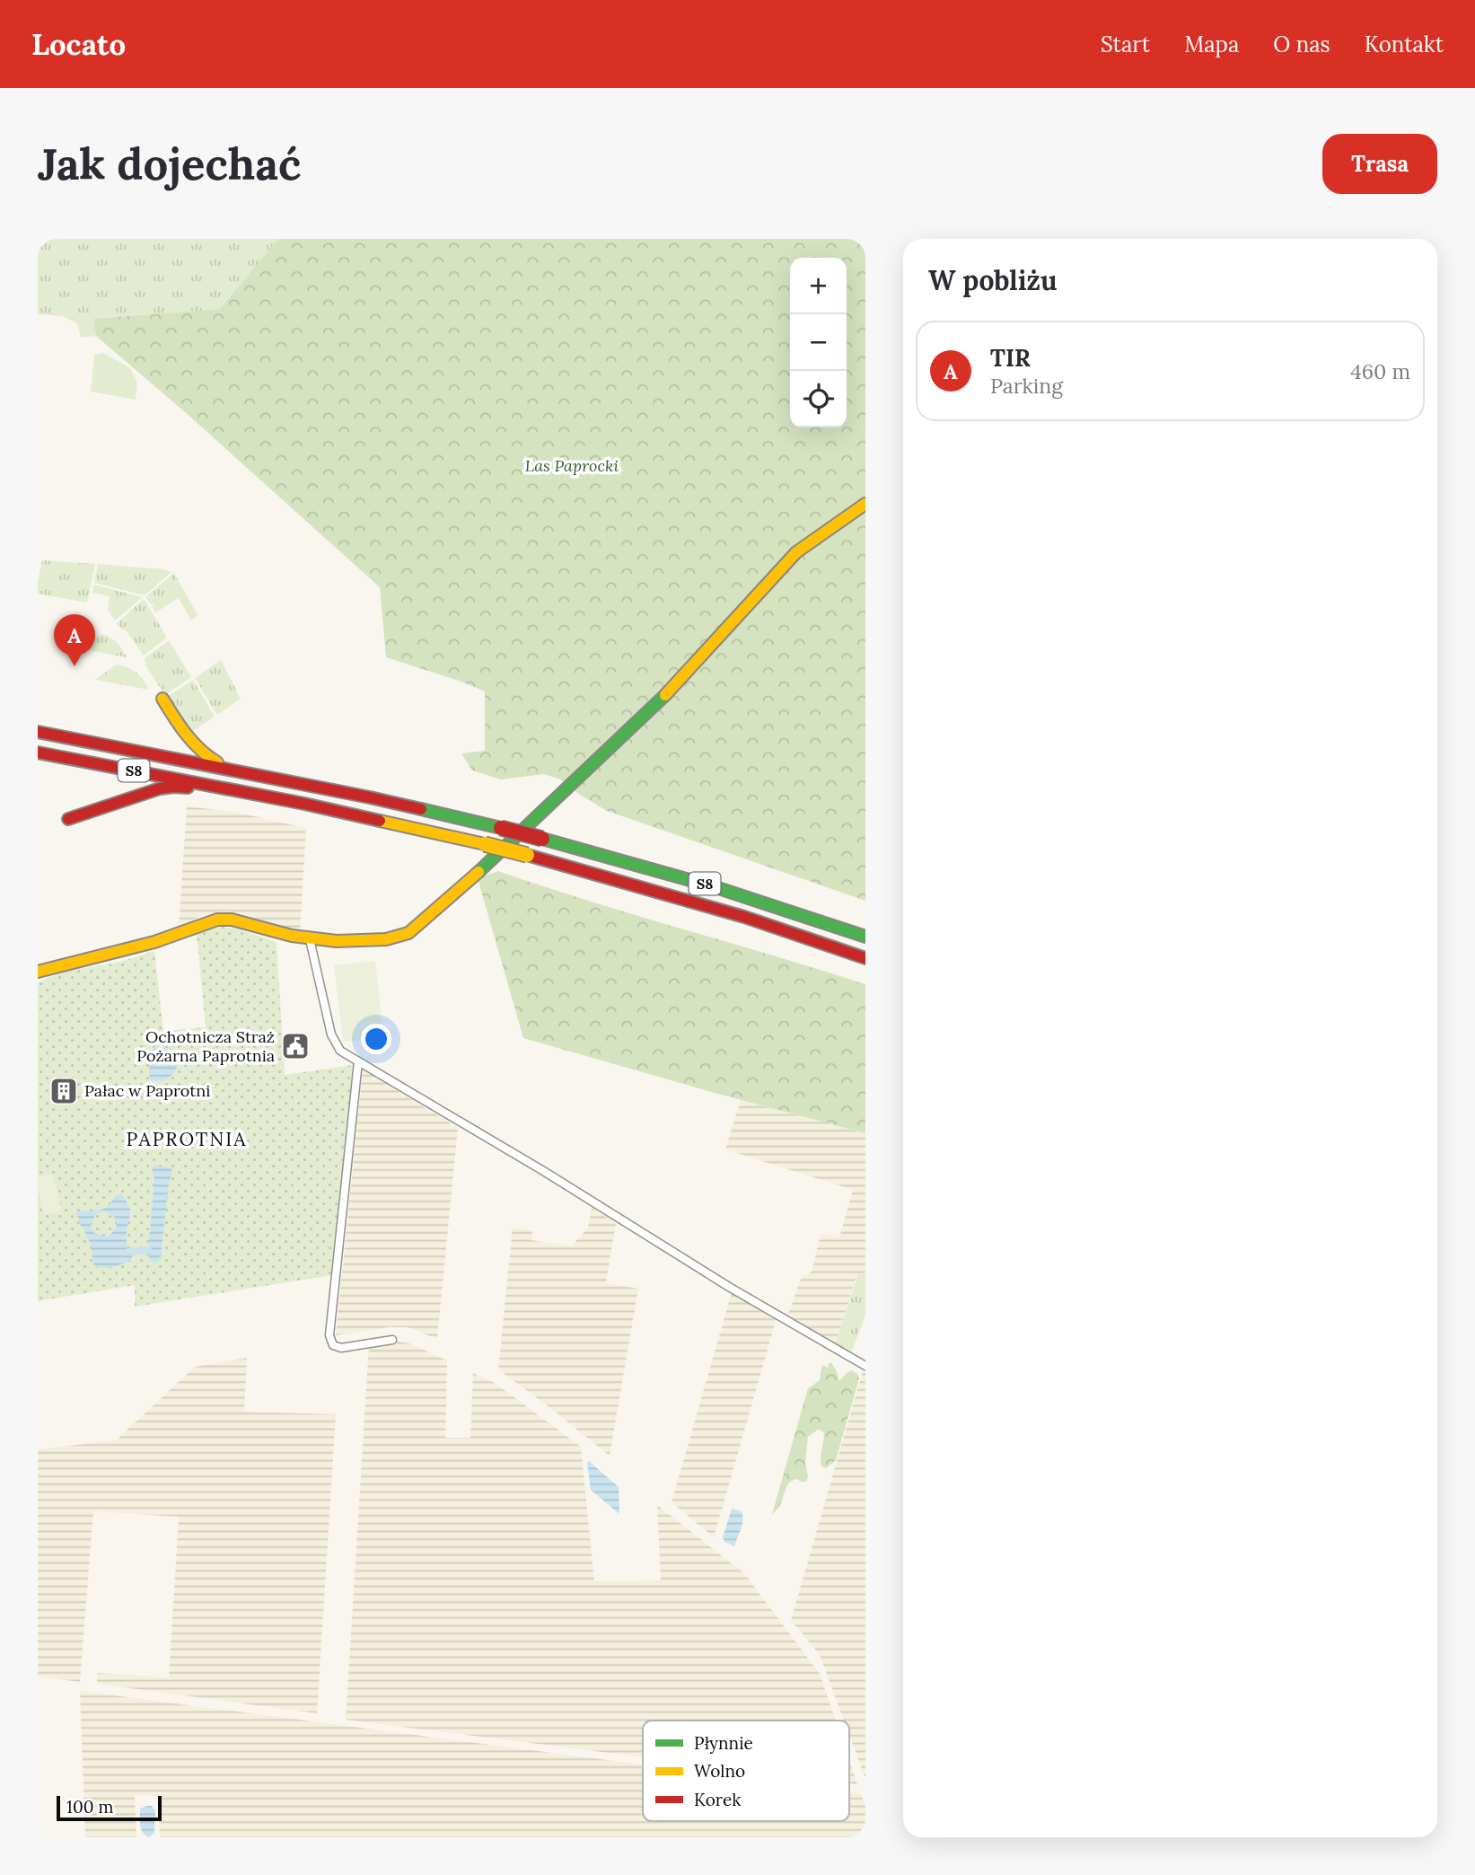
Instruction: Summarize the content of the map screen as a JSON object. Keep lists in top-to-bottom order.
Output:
{
  "streets": {
    "main road": ["S8"]
  },
  "districts": ["PAPROTNIA"],
  "parks": ["Las Paprocki"],
  "places": {
    "public building": ["Ochotnicza Straż Pożarna Paprotnia"],
    "building": ["Pałac w Paprotni"]
  },
  "legend": ["Płynnie", "Wolno", "Korek"],
  "scale_bar": "100 m",
  "page": {
    "header": "Locato",
    "nav": [
      "Start",
      "Mapa",
      "O nas",
      "Kontakt"
    ],
    "buttons": "Trasa",
    "title": "Jak dojechać",
    "heading": "W pobliżu",
    "map_buttons": ["+", "−"],
    "list": [
      {
        "mark": "A",
        "name": "TIR",
        "note": "Parking",
        "value": "460 m"
      }
    ],
    "pins": "A",
    "scale": "100 m"
  }
}
